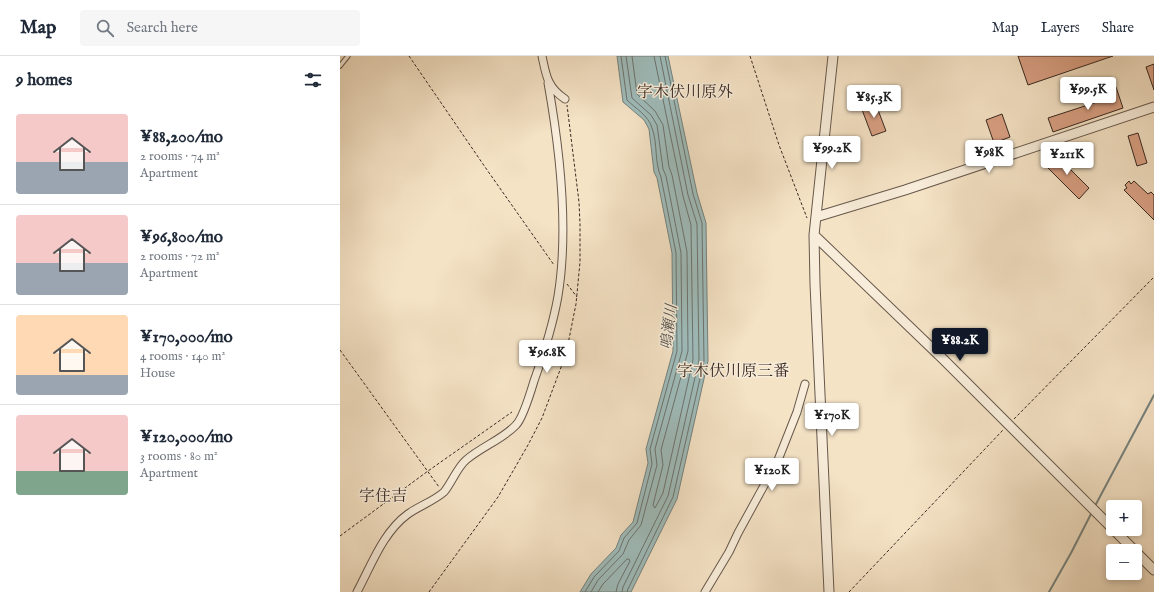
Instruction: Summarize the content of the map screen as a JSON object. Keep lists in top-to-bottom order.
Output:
{
  "districts": ["字木伏川原外", "字木伏川原三番", "字住吉"],
  "water": ["鳴瀬川"],
  "page": {
    "header": "Map",
    "search": "Search here",
    "nav": ["Map", "Layers", "Share"],
    "heading": "9 homes",
    "price": [
      "¥99.5K",
      "¥85.3K",
      "¥99.2K",
      "¥98K",
      "¥211K",
      "¥88.2K",
      "¥96.8K",
      "¥170K",
      "¥120K"
    ],
    "list": [
      {
        "name": "¥88,200/mo",
        "note": "2 rooms · 74 m² · Apartment"
      },
      {
        "name": "¥96,800/mo",
        "note": "2 rooms · 72 m² · Apartment"
      },
      {
        "name": "¥170,000/mo",
        "note": "4 rooms · 140 m² · House"
      },
      {
        "name": "¥120,000/mo",
        "note": "3 rooms · 80 m² · Apartment"
      }
    ],
    "map_buttons": ["+", "−"]
  }
}
